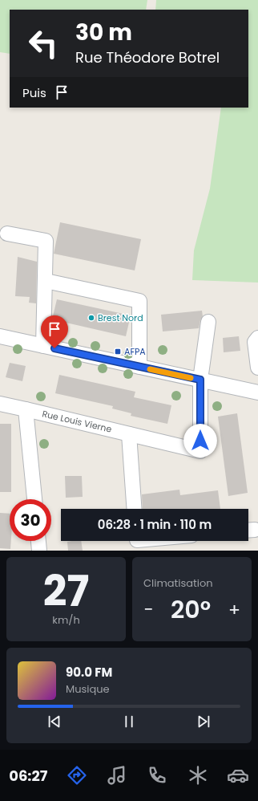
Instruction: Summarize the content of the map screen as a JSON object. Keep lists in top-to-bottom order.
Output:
{
  "streets": {
    "street": ["Rue Louis Vierne"]
  },
  "places": {
    "other": ["Brest Nord"],
    "transit": ["AFPA"]
  },
  "page": {
    "turn": ["30 m", "Rue Théodore Botrel"],
    "then": "Puis",
    "limit": "30",
    "trip": "06:28 · 1 min · 110 m",
    "tile": [
      ["27", "km/h"],
      "Climatisation"
    ],
    "heat": ["−", "20°", "+"],
    "song": ["90.0 FM", "Musique"],
    "tabs": "06:27"
  }
}
